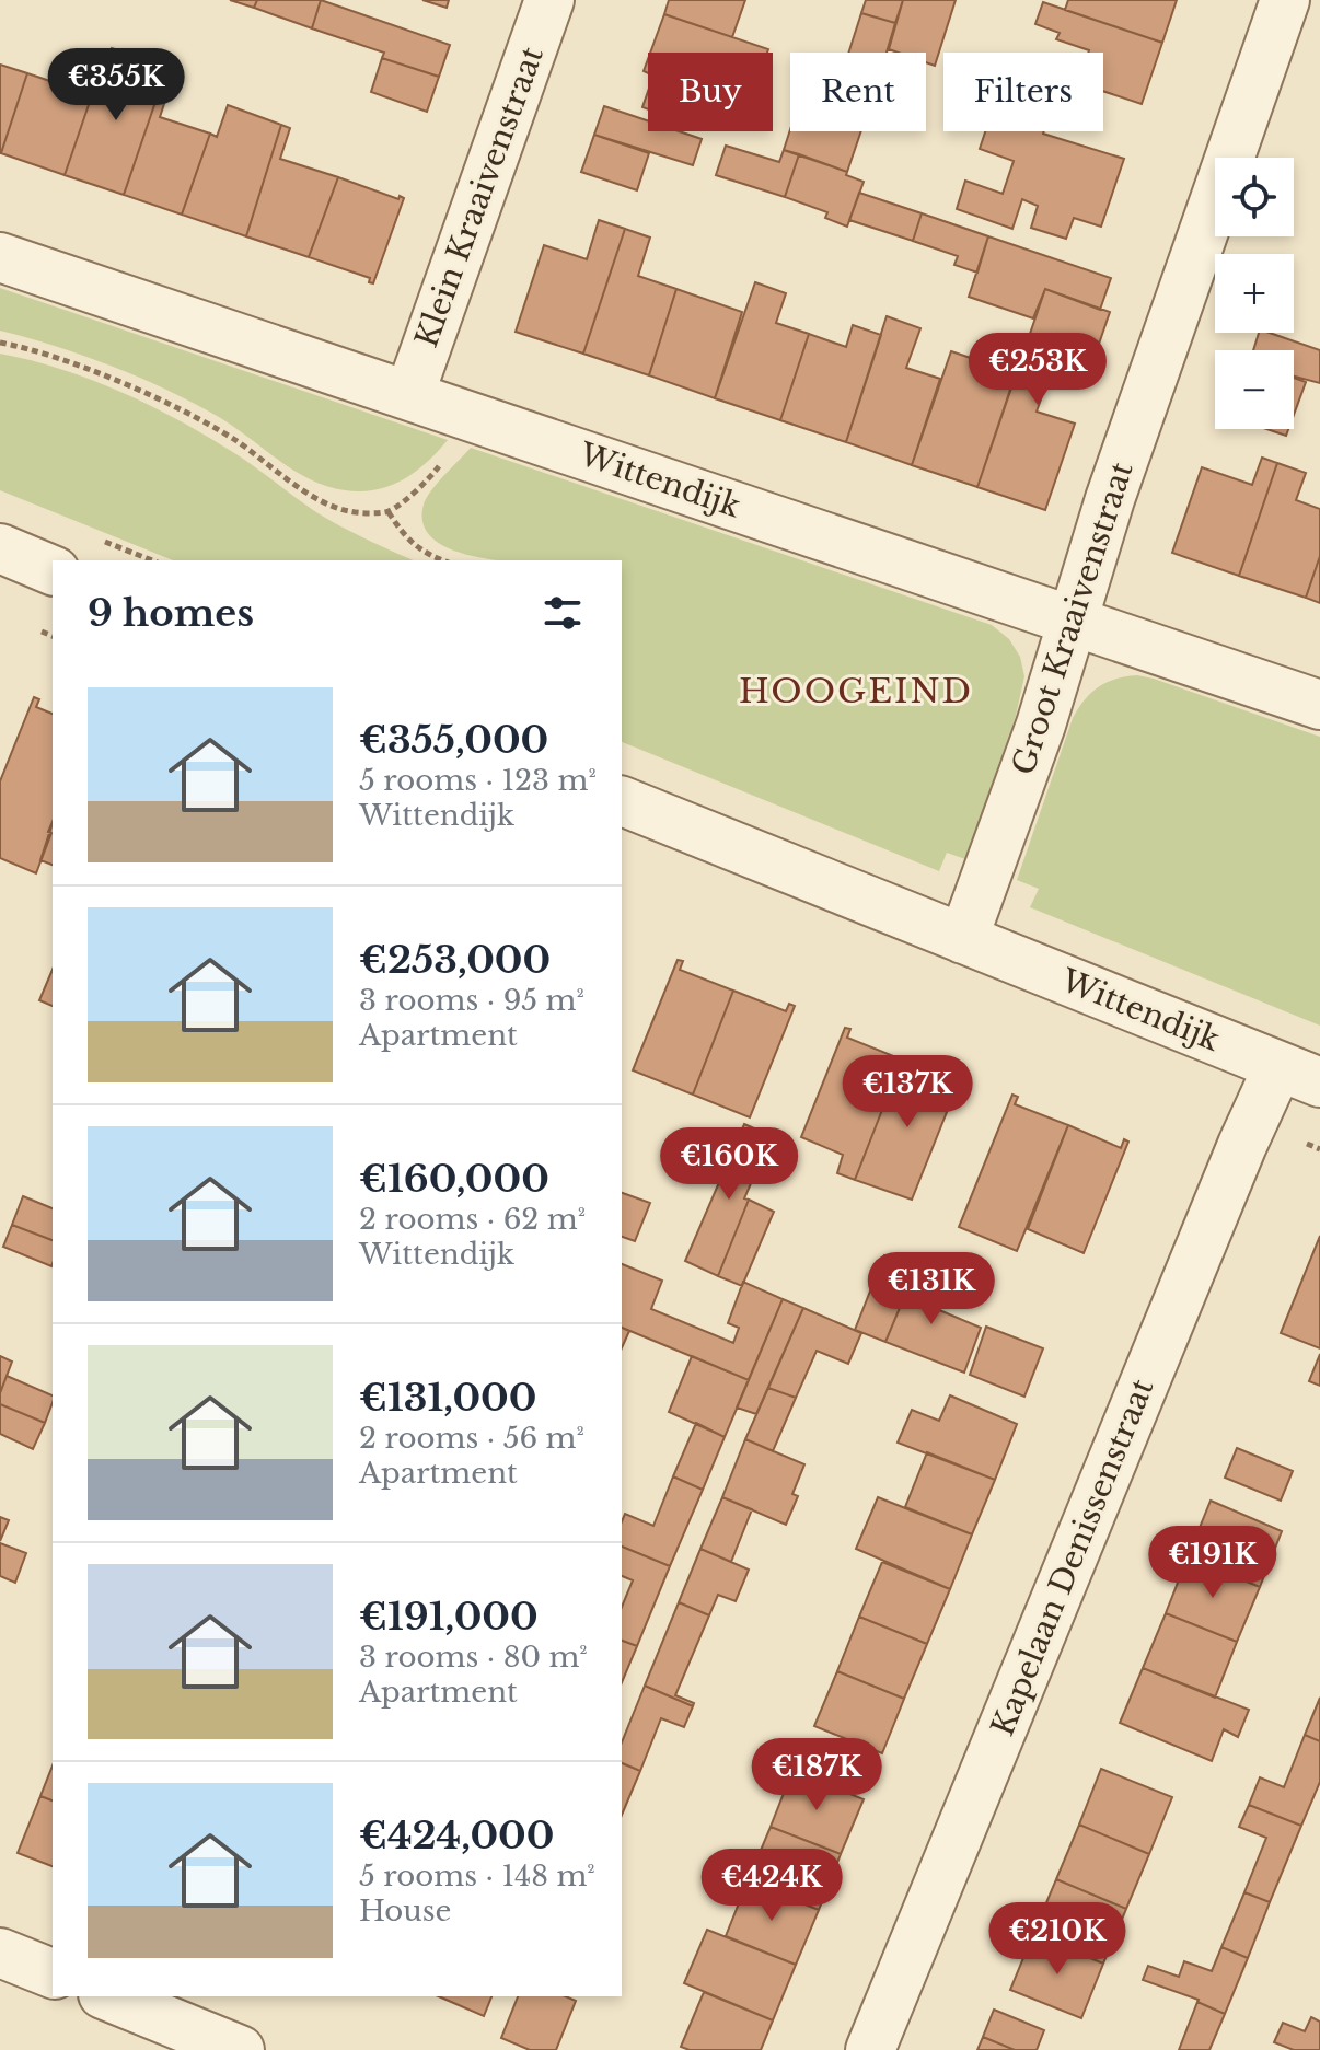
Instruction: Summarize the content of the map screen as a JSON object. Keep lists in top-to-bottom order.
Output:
{
  "streets": {
    "street": [
      "Klein Kraaivenstraat",
      "Wittendijk",
      "Groot Kraaivenstraat",
      "Kapelaan Denissenstraat"
    ]
  },
  "crossings": [
    ["Klein Kraaivenstraat", "Wittendijk"],
    ["Wittendijk", "Groot Kraaivenstraat"],
    ["Wittendijk", "Kapelaan Denissenstraat"]
  ],
  "districts": ["HOOGEIND"],
  "page": {
    "price": [
      "€355K",
      "€253K",
      "€137K",
      "€160K",
      "€131K",
      "€191K",
      "€187K",
      "€424K",
      "€210K"
    ],
    "chip": ["Buy", "Rent", "Filters"],
    "map_buttons": ["+", "−"],
    "heading": "9 homes",
    "list": [
      {
        "name": "€355,000",
        "note": "5 rooms · 123 m² · Wittendijk"
      },
      {
        "name": "€253,000",
        "note": "3 rooms · 95 m² · Apartment"
      },
      {
        "name": "€160,000",
        "note": "2 rooms · 62 m² · Wittendijk"
      },
      {
        "name": "€131,000",
        "note": "2 rooms · 56 m² · Apartment"
      },
      {
        "name": "€191,000",
        "note": "3 rooms · 80 m² · Apartment"
      },
      {
        "name": "€424,000",
        "note": "5 rooms · 148 m² · House"
      }
    ]
  }
}
